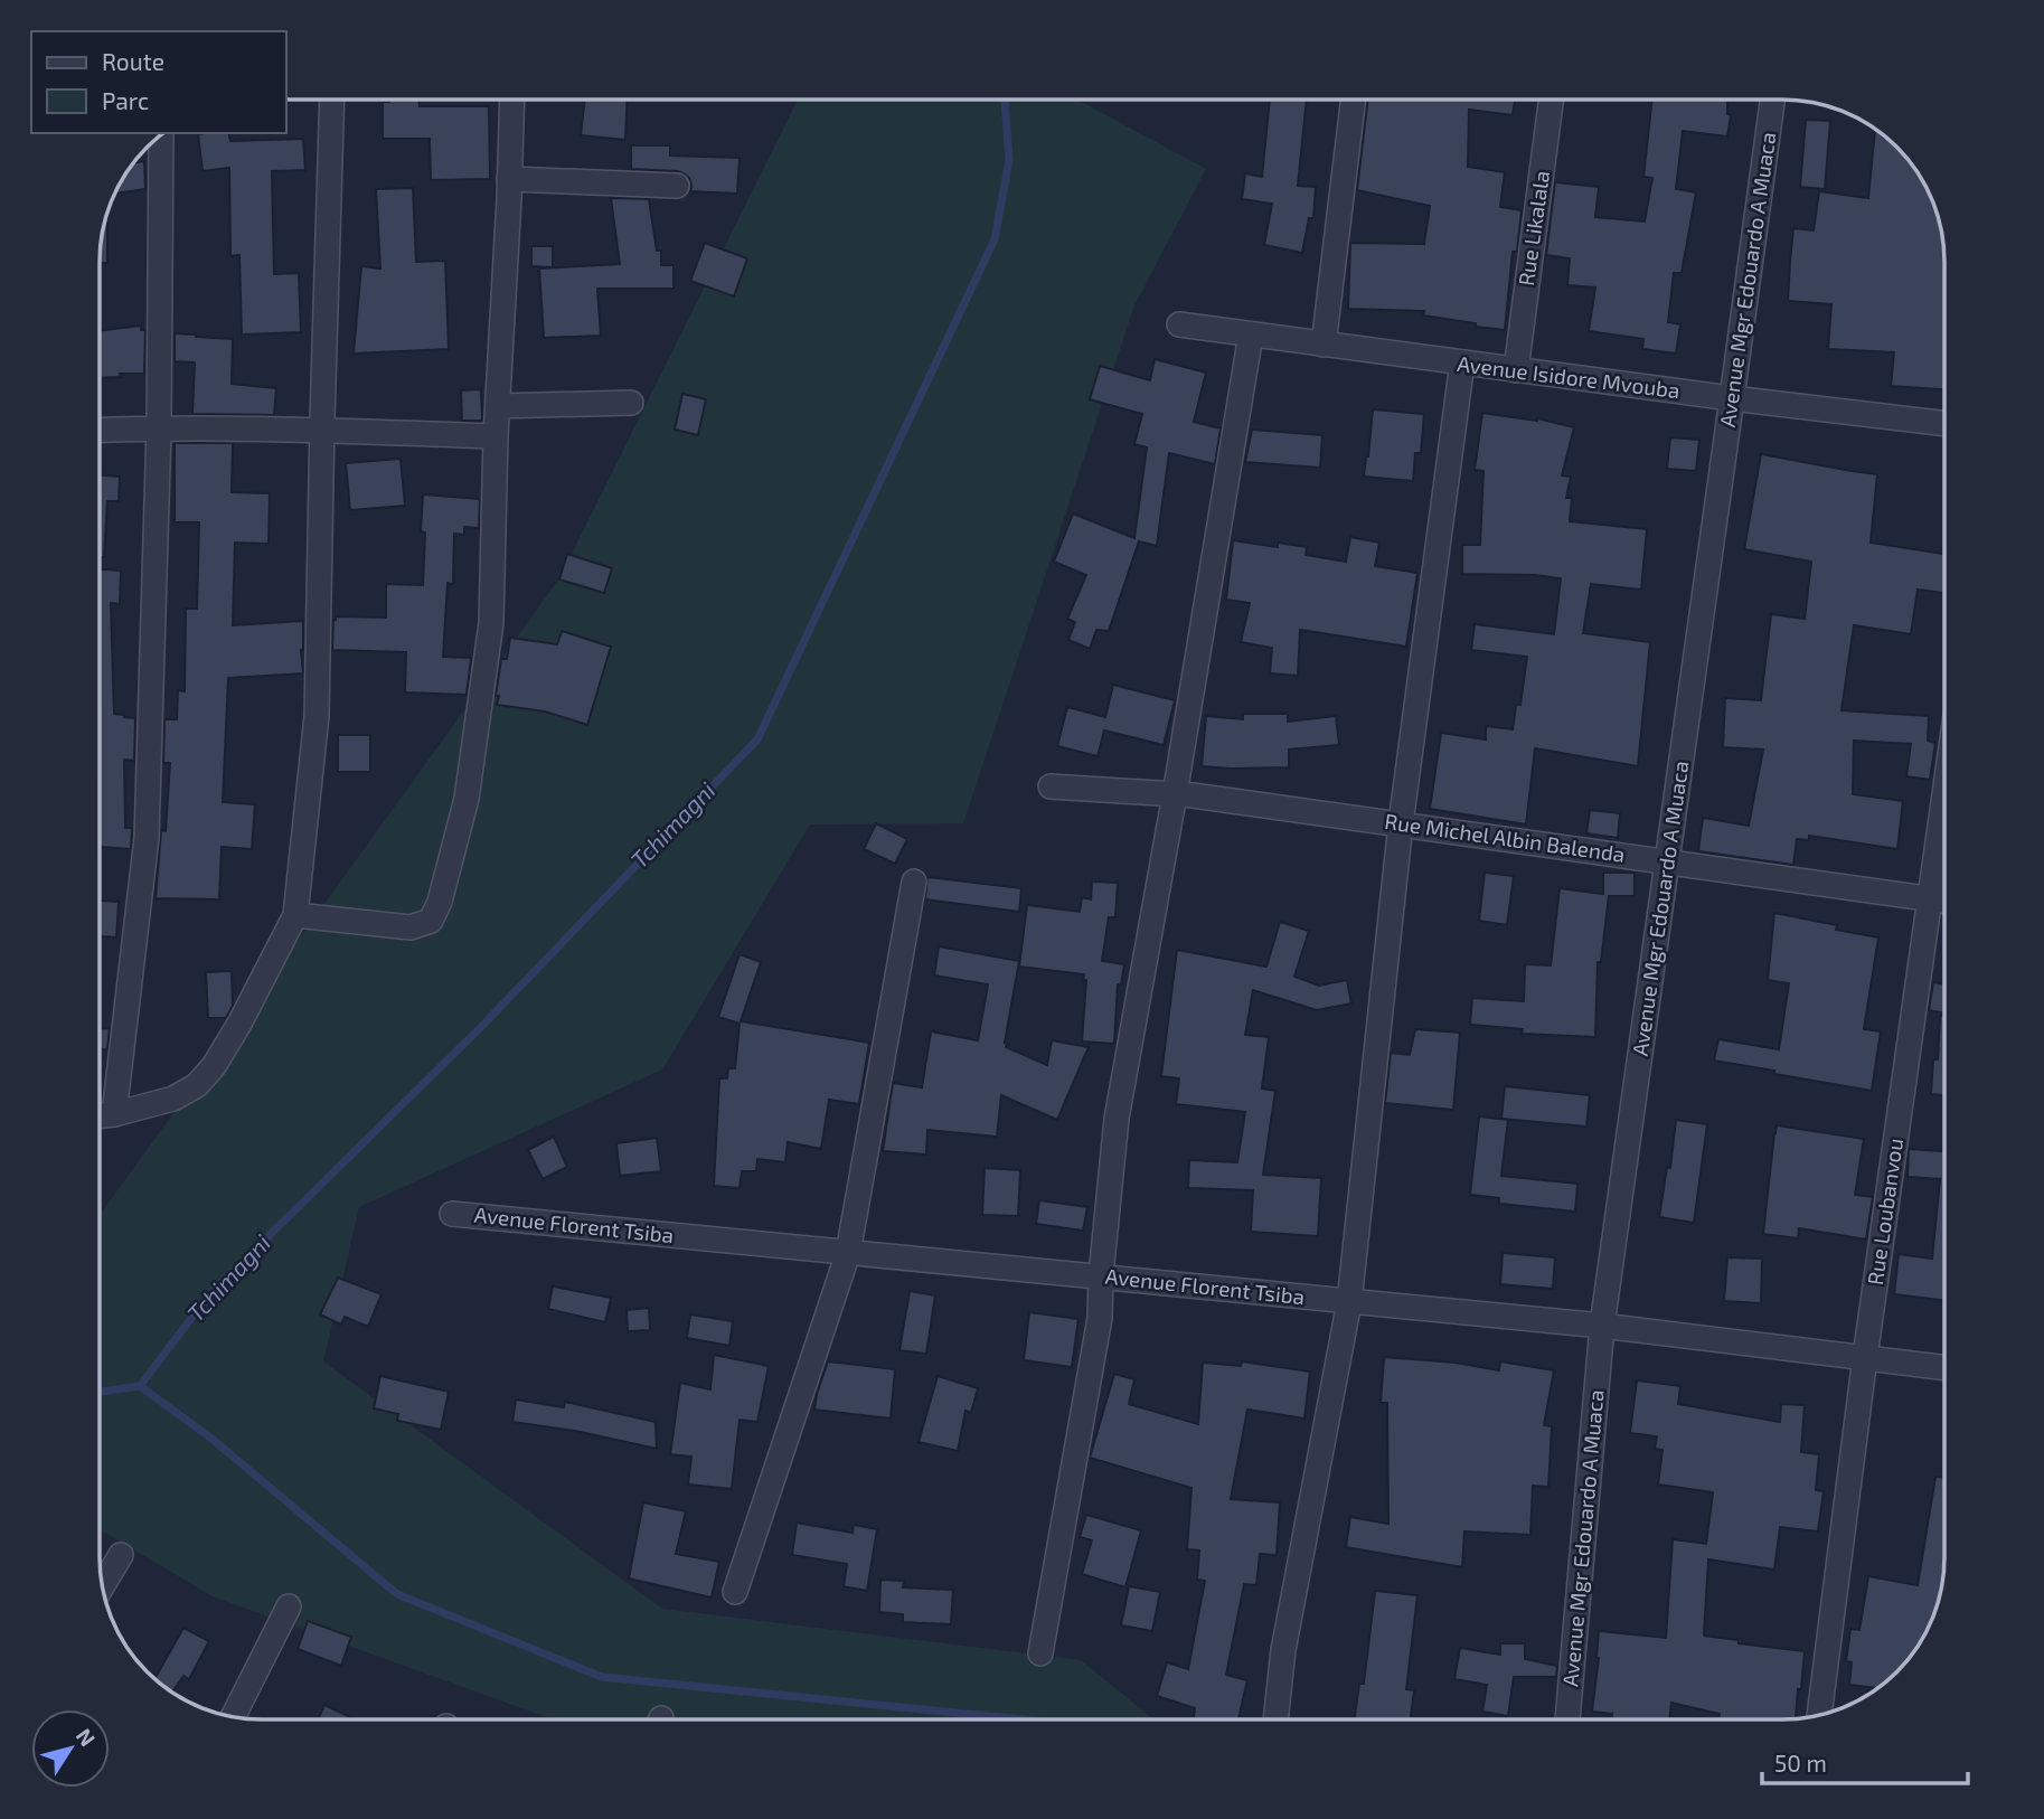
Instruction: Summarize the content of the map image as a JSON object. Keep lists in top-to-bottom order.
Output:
{
  "streets": {
    "street": [
      "Rue Likalala",
      "Avenue Mgr Edouardo A Muaca",
      "Avenue Isidore Mvouba",
      "Rue Michel Albin Balenda",
      "Rue Loubanvou",
      "Avenue Florent Tsiba"
    ]
  },
  "crossings": [
    ["Rue Likalala", "Avenue Isidore Mvouba"],
    ["Avenue Mgr Edouardo A Muaca", "Avenue Isidore Mvouba"],
    ["Avenue Mgr Edouardo A Muaca", "Rue Michel Albin Balenda"],
    ["Avenue Mgr Edouardo A Muaca", "Avenue Florent Tsiba"],
    ["Rue Michel Albin Balenda", "Rue Loubanvou"],
    ["Rue Loubanvou", "Avenue Florent Tsiba"]
  ],
  "water": ["Tchimagni"],
  "legend": ["Route", "Parc"],
  "scale_bar": "50 m",
  "north": "top right"
}
